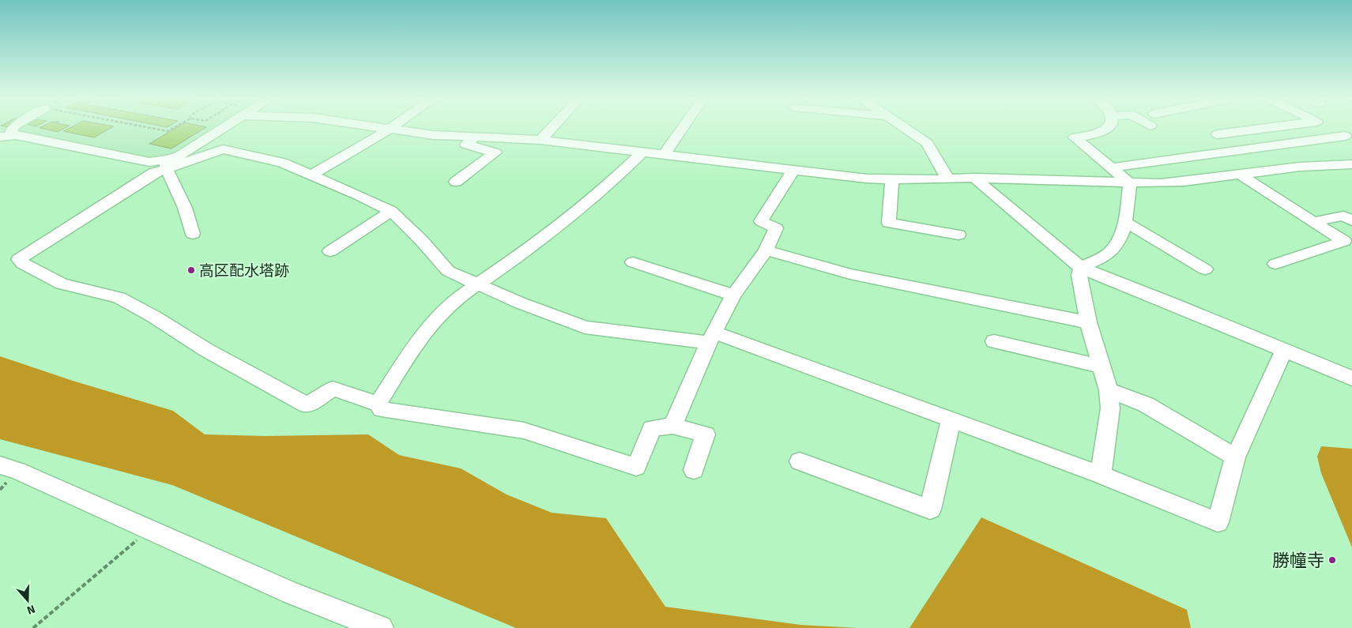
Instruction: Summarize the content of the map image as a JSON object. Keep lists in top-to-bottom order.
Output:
{
  "places": ["高区配水塔跡", "勝幢寺"],
  "north": "bottom"
}
